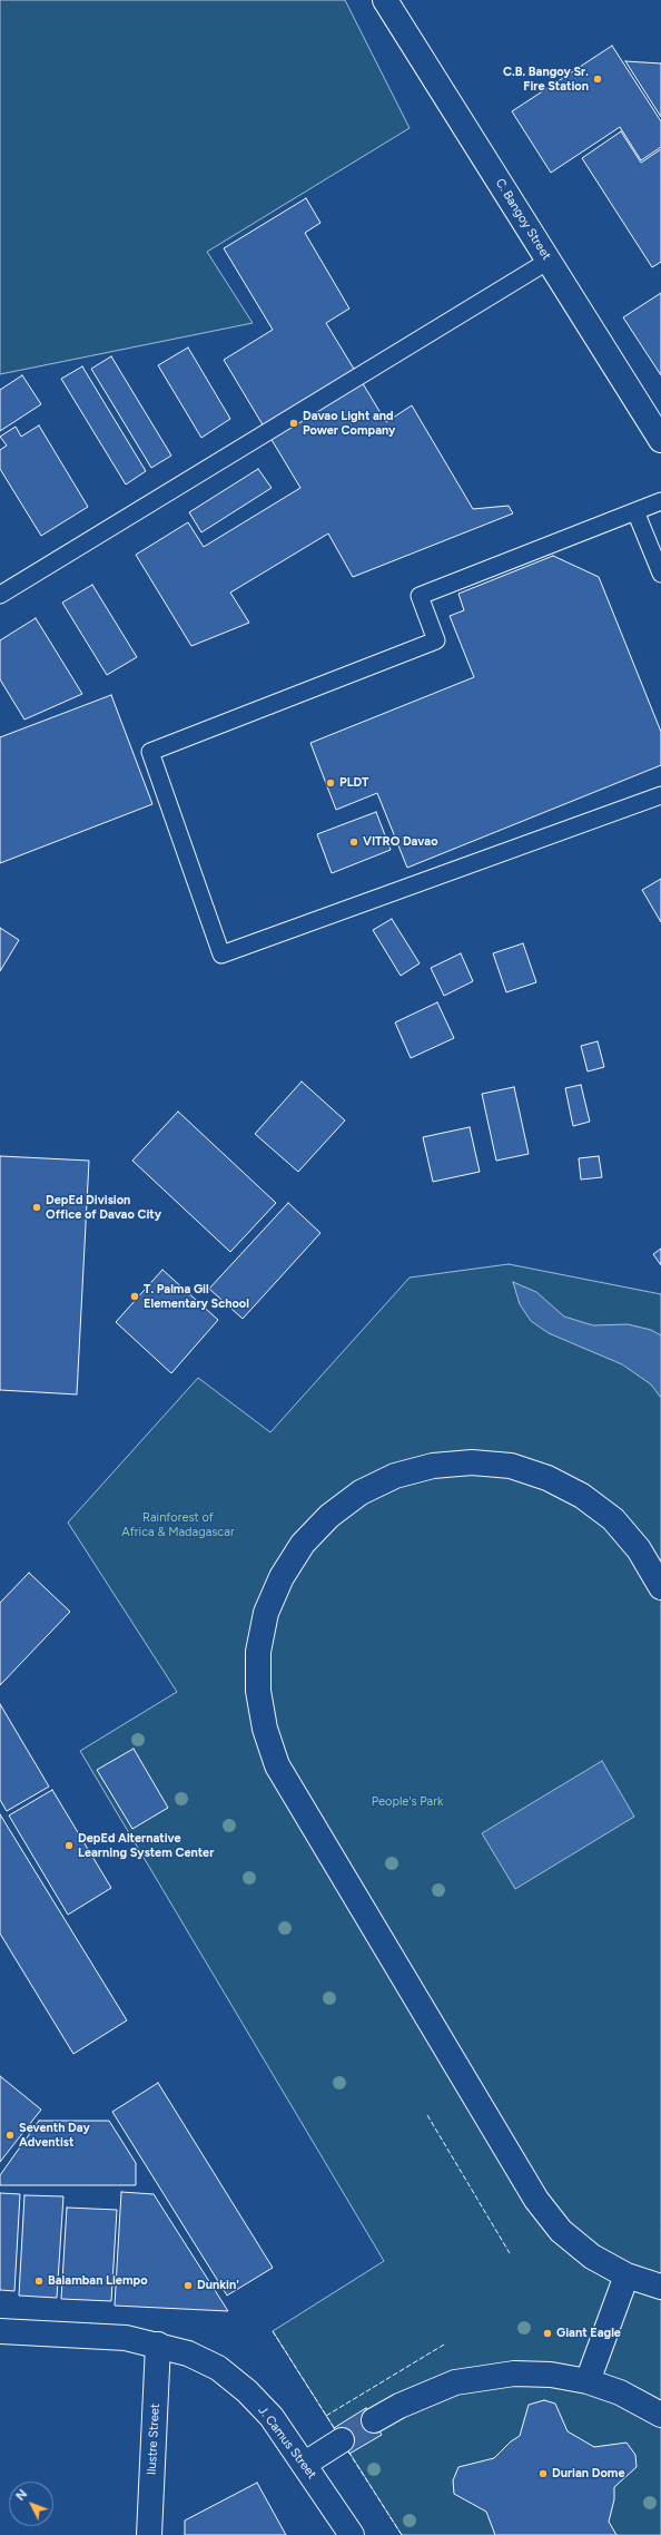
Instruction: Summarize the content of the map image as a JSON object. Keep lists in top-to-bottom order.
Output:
{
  "streets": {
    "street": ["C. Bangoy Street", "Ilustre Street", "J. Camus Street"]
  },
  "crossings": [
    ["Ilustre Street", "J. Camus Street"]
  ],
  "parks": ["Rainforest of Africa & Madagascar", "People's Park"],
  "places": [
    "C.B. Bangoy Sr. Fire Station",
    "Davao Light and Power Company",
    "PLDT",
    "VITRO Davao",
    "DepEd Division Office of Davao City",
    "T. Palma Gil Elementary School",
    "DepEd Alternative Learning System Center",
    "Seventh Day Adventist",
    "Balamban Liempo",
    "Dunkin'",
    "Giant Eagle",
    "Durian Dome"
  ],
  "north": "top left"
}
